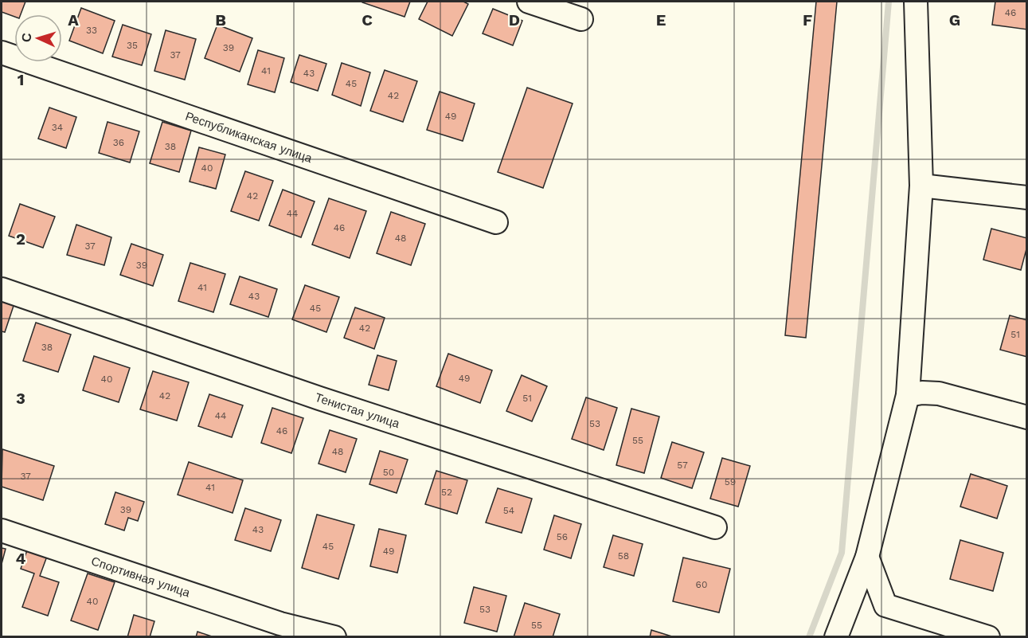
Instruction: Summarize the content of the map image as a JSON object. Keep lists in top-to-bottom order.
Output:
{
  "streets": {
    "street": ["Республиканская улица", "Тенистая улица", "Спортивная улица"]
  },
  "house_numbers": [
    "46",
    "33",
    "35",
    "39",
    "37",
    "41",
    "43",
    "45",
    "42",
    "49",
    "34",
    "36",
    "38",
    "40",
    "42",
    "44",
    "46",
    "48",
    "37",
    "39",
    "41",
    "43",
    "45",
    "42",
    "51",
    "38",
    "49",
    "40",
    "42",
    "51",
    "44",
    "53",
    "46",
    "55",
    "48",
    "57",
    "50",
    "37",
    "59",
    "41",
    "52",
    "39",
    "54",
    "43",
    "56",
    "45",
    "49",
    "58",
    "60",
    "40",
    "53",
    "55"
  ],
  "north": "left",
  "grid": {
    "columns": [
      "A",
      "B",
      "C",
      "D",
      "E",
      "F",
      "G"
    ],
    "rows": [
      "1",
      "2",
      "3",
      "4"
    ]
  }
}
